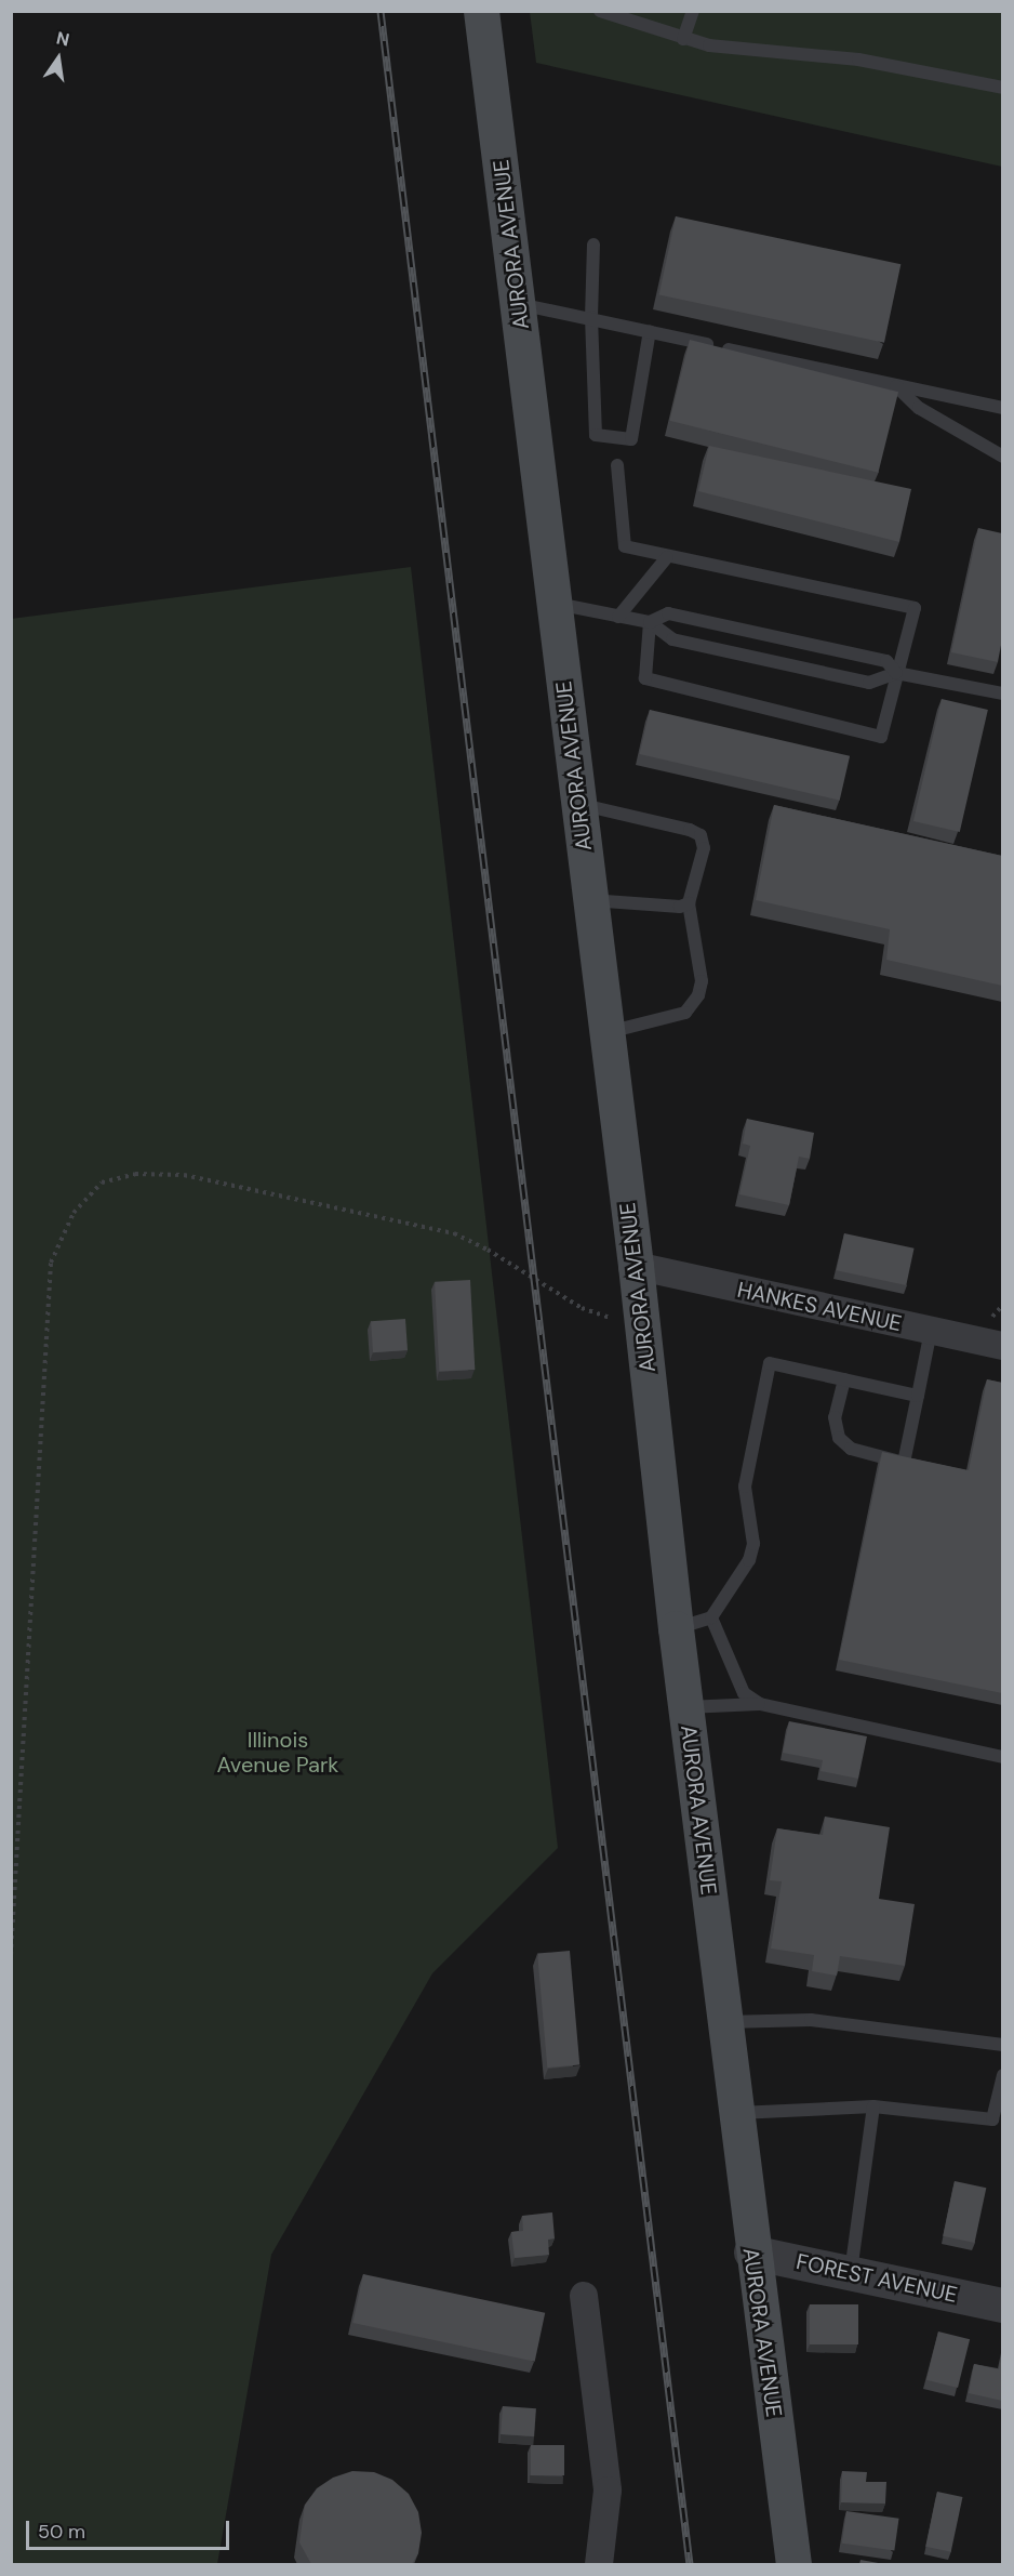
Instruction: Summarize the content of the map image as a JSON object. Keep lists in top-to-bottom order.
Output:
{
  "streets": {
    "main road": ["AURORA AVENUE"],
    "street": ["HANKES AVENUE", "FOREST AVENUE"]
  },
  "crossings": [
    ["AURORA AVENUE", "HANKES AVENUE"],
    ["AURORA AVENUE", "FOREST AVENUE"]
  ],
  "parks": ["Illinois Avenue Park"],
  "scale_bar": "50 m",
  "north": "top"
}
